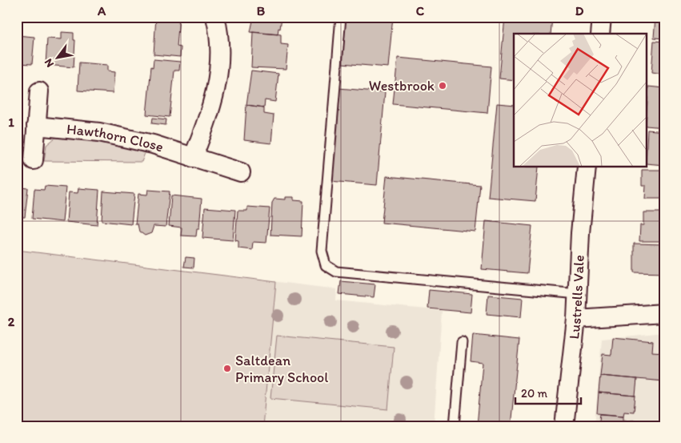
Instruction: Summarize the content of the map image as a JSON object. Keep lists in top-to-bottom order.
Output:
{
  "streets": {
    "street": ["Hawthorn Close", "Lustrells Vale"]
  },
  "places": ["Westbrook", "Saltdean Primary School"],
  "scale_bar": "20 m",
  "north": "bottom left",
  "grid": {
    "columns": [
      "A",
      "B",
      "C",
      "D"
    ],
    "rows": ["1", "2"]
  }
}
